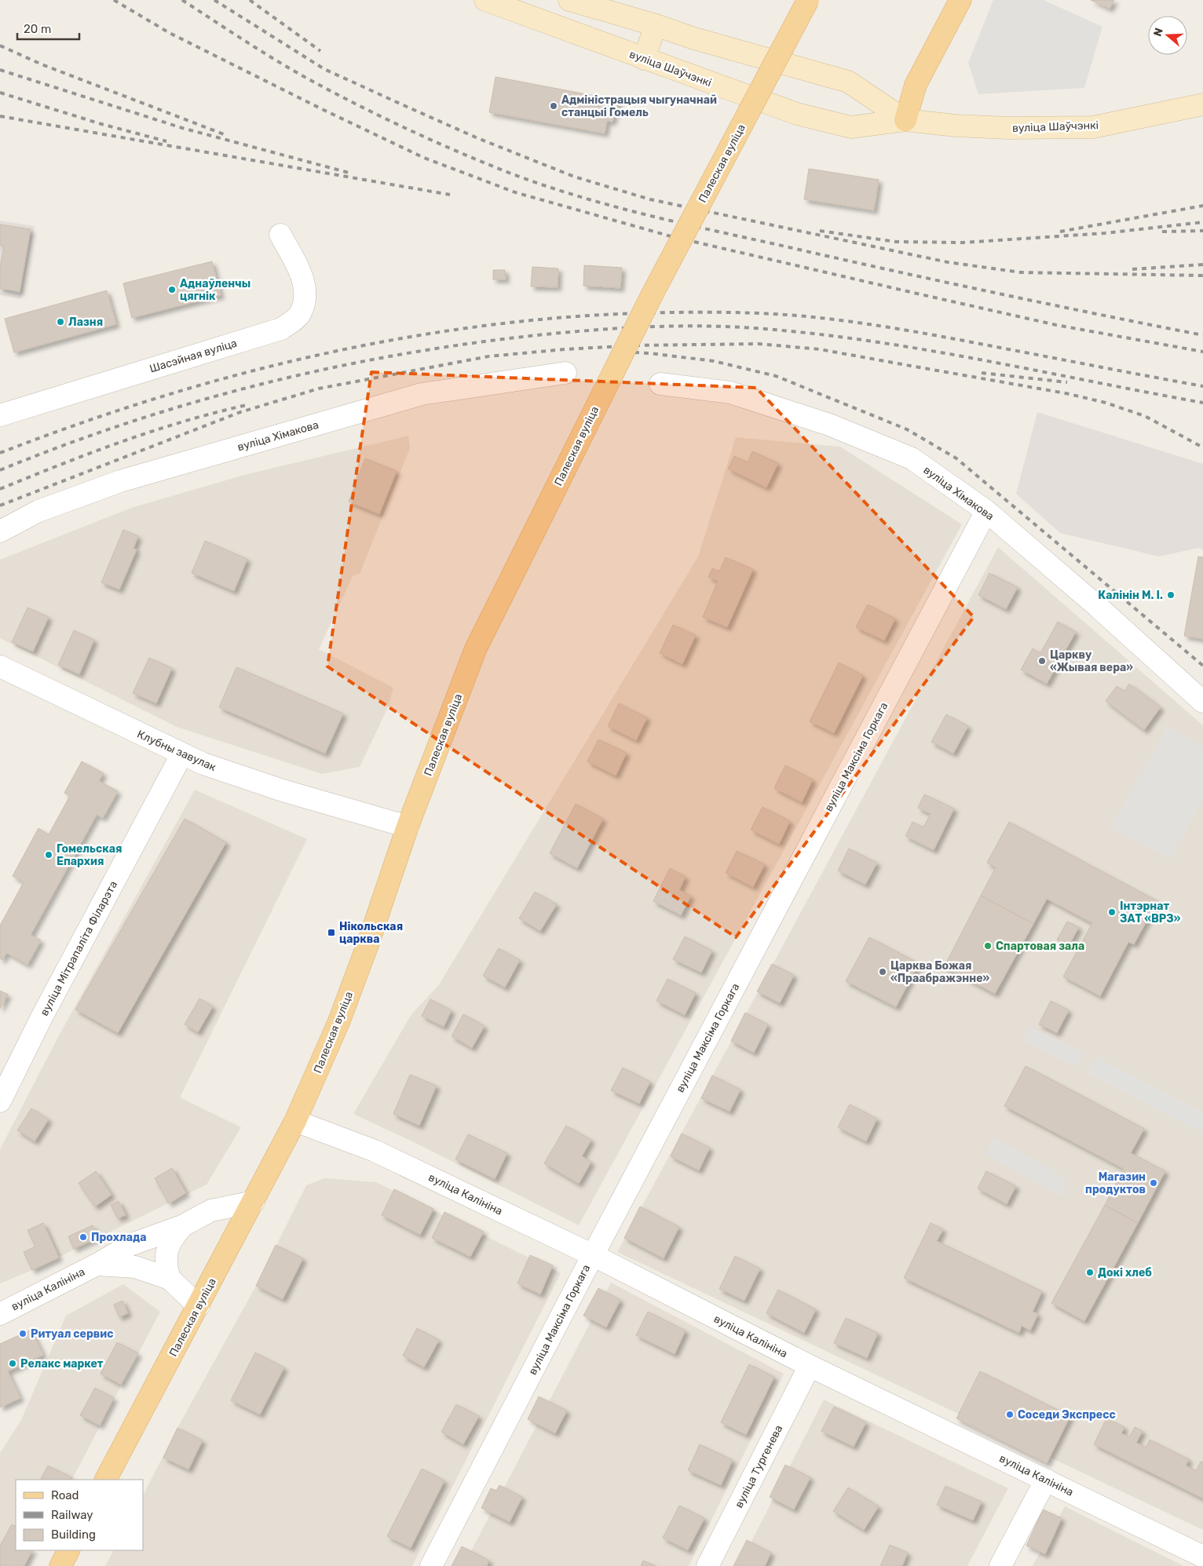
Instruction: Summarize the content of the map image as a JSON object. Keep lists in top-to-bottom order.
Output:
{
  "streets": {
    "main road": ["вуліца Шаўчэнкі", "Палеская вуліца"],
    "street": [
      "Шасэйная вуліца",
      "вуліца Хімакова",
      "Клубны завулак",
      "вуліца Максіма Горкага",
      "вуліца Мітрапаліта Філарэта",
      "вуліца Калініна",
      "вуліца Тургенева"
    ]
  },
  "crossings": [
    ["Палеская вуліца", "Клубны завулак"],
    ["Палеская вуліца", "вуліца Калініна"],
    ["вуліца Хімакова", "вуліца Максіма Горкага"],
    ["Клубны завулак", "вуліца Мітрапаліта Філарэта"],
    ["вуліца Максіма Горкага", "вуліца Калініна"],
    ["вуліца Калініна", "вуліца Тургенева"]
  ],
  "places": {
    "other": [
      "Адміністрацыя чыгуначнай станцыі Гомель",
      "Аднаўленчы цягнік",
      "Лазня",
      "Калінін М. І.",
      "Царкву «Жывая вера»",
      "Гомельская Епархия",
      "Інтэрнат ЗАТ «ВРЗ»",
      "Спартовая зала",
      "Царква Божая «Праабражэнне»",
      "Магазин продуктов",
      "Прохлада",
      "Докі хлеб",
      "Ритуал сервис",
      "Релакс маркет",
      "Соседи Экспресс"
    ],
    "transit": ["Нікольская царква"]
  },
  "legend": ["Road", "Railway", "Building"],
  "scale_bar": "20 m",
  "north": "left"
}
